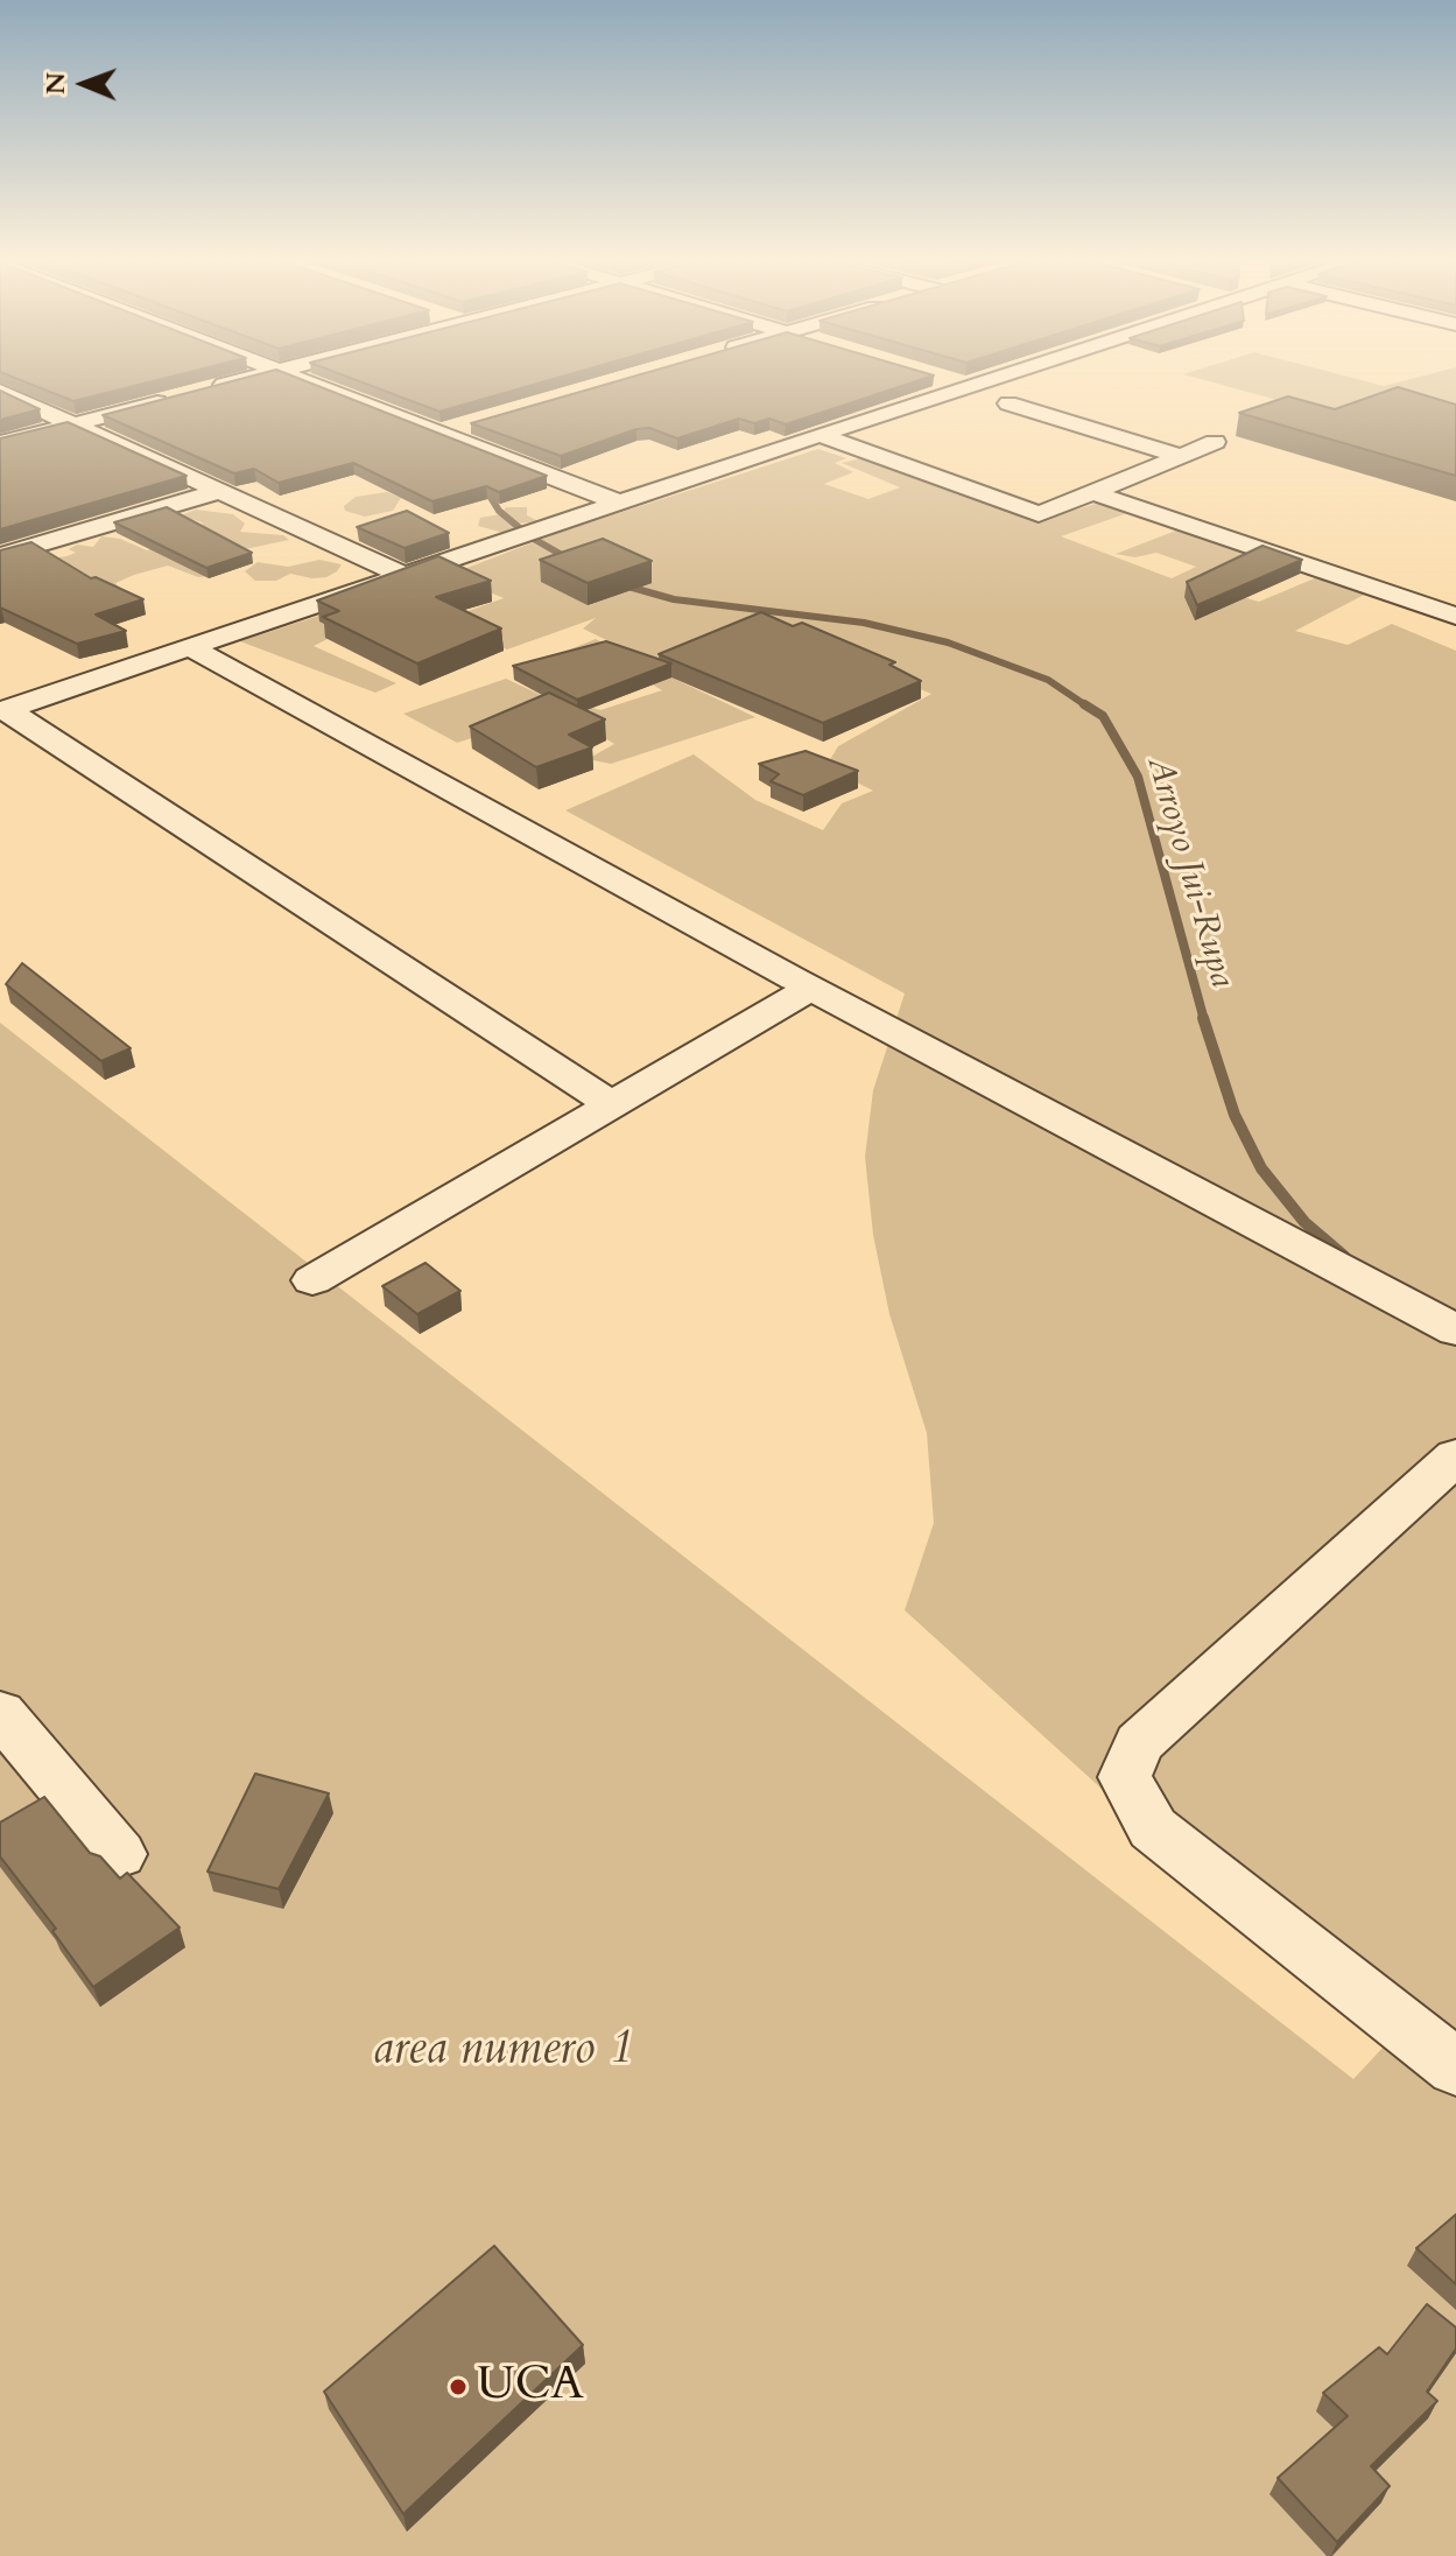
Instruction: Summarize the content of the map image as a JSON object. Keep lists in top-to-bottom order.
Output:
{
  "water": ["Arroyo Jui-Rupa"],
  "parks": ["area numero 1"],
  "places": ["UCA"],
  "north": "left"
}
